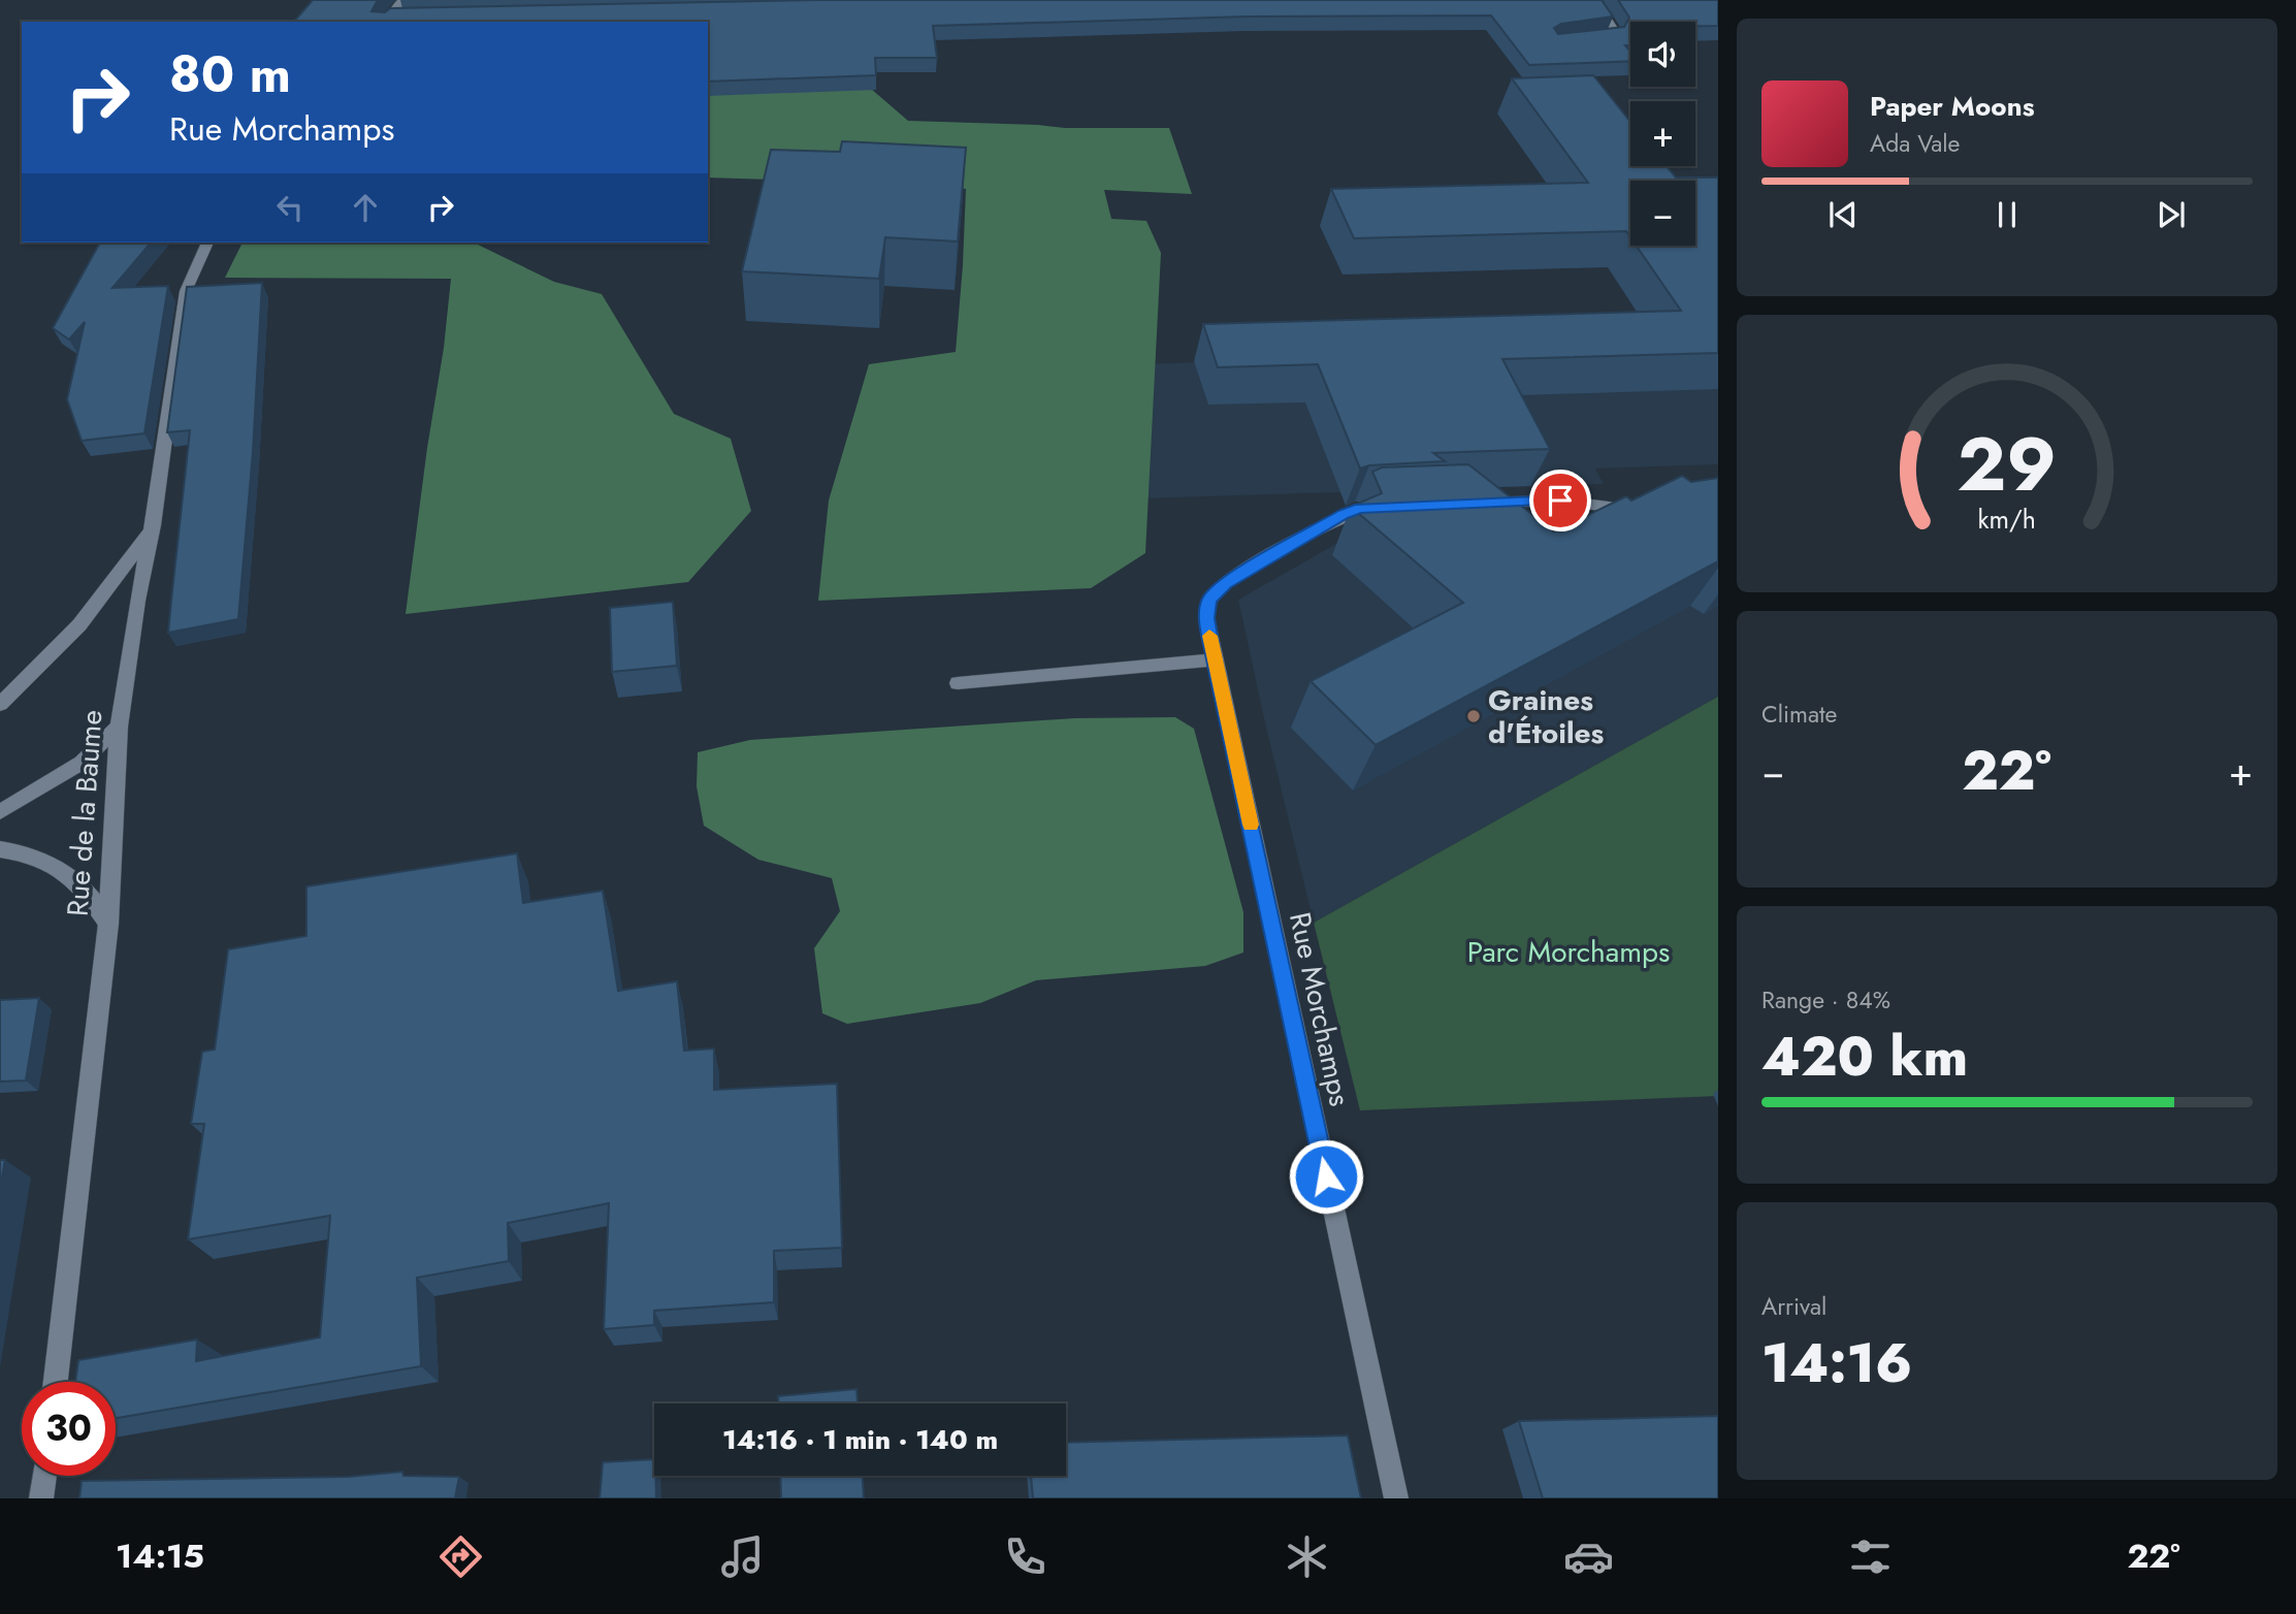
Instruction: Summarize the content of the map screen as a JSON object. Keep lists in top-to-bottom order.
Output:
{
  "streets": {
    "street": ["Rue de la Baume", "Rue Morchamps"]
  },
  "parks": ["Parc Morchamps"],
  "places": ["Graines d'Étoiles"],
  "page": {
    "map_buttons": ["+", "−"],
    "turn": ["80 m", "Rue Morchamps"],
    "song": ["Paper Moons", "Ada Vale"],
    "tile": [
      "Climate",
      ["Range · 84%", "420 km"],
      ["Arrival", "14:16"]
    ],
    "heat": ["−", "22°", "+"],
    "limit": "30",
    "trip": "14:16 · 1 min · 140 m",
    "tabs": ["14:15", "22°"],
    "gauge": ["29", "km/h"]
  }
}
